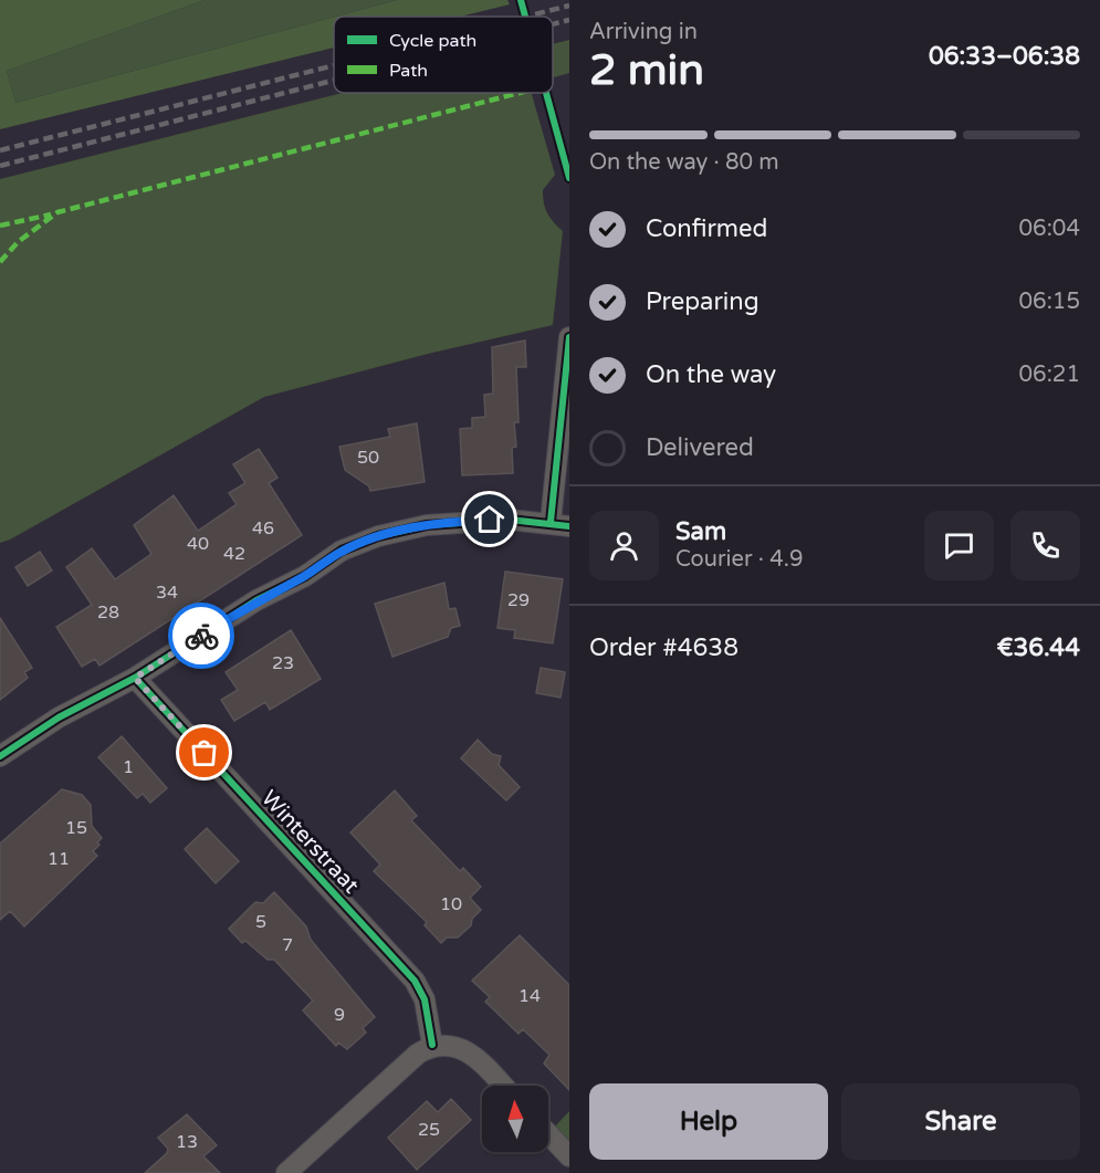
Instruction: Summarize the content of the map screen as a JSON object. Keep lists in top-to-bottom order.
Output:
{
  "streets": {
    "street": ["Winterstraat"]
  },
  "house_numbers": [
    "50",
    "46",
    "40",
    "42",
    "34",
    "29",
    "28",
    "23",
    "1",
    "15",
    "11",
    "10",
    "5",
    "7",
    "14",
    "9",
    "25",
    "13"
  ],
  "legend": ["Cycle path", "Path"],
  "north": "top",
  "page": {
    "heading": ["2 min", "Arriving in", "06:33–06:38"],
    "panel": [
      "Sam",
      "Courier · 4.9",
      "Order #4638",
      "€36.44"
    ],
    "bar": "On the way · 80 m",
    "list": [
      ["Confirmed", "06:04"],
      ["Preparing", "06:15"],
      ["On the way", "06:21"],
      "Delivered"
    ],
    "buttons": ["Help", "Share"]
  }
}
